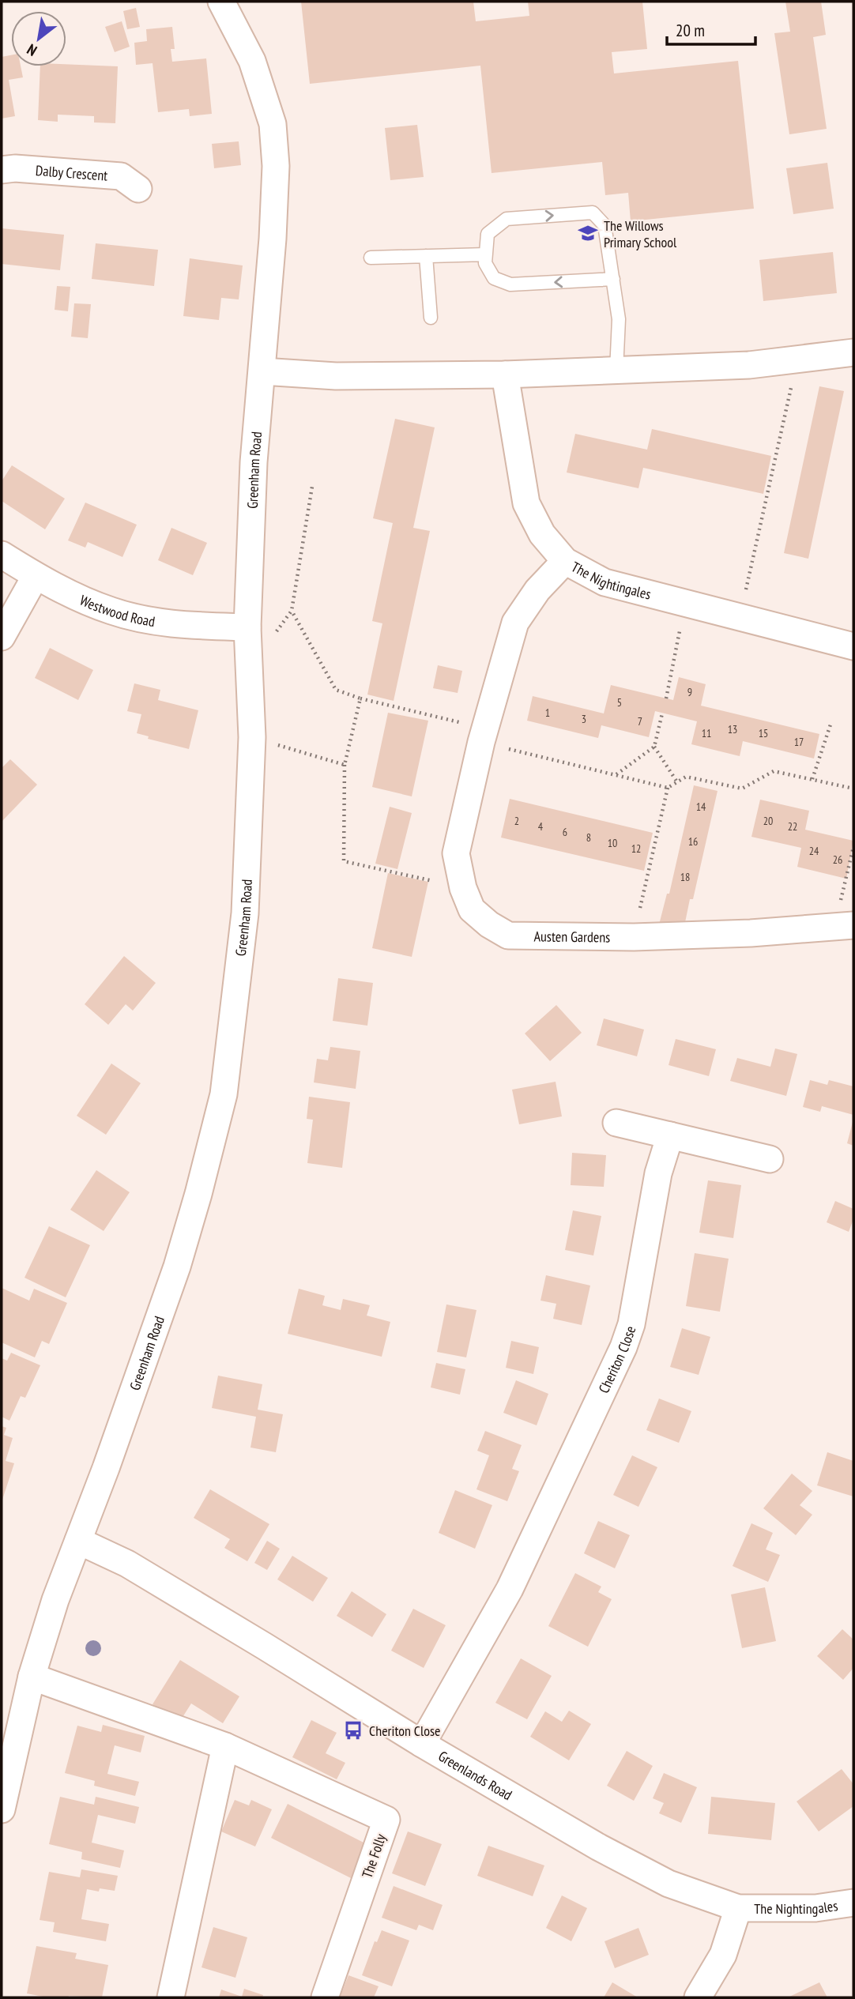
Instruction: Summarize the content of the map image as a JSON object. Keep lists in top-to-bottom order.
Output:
{
  "streets": {
    "street": [
      "Dalby Crescent",
      "Greenham Road",
      "The Nightingales",
      "Westwood Road",
      "Austen Gardens",
      "Cheriton Close",
      "Greenlands Road",
      "The Folly"
    ]
  },
  "crossings": [
    ["Greenham Road", "Westwood Road"],
    ["Greenham Road", "Greenlands Road"],
    ["Greenham Road", "The Folly"],
    ["The Nightingales", "Austen Gardens"],
    ["The Nightingales", "Greenlands Road"],
    ["Cheriton Close", "Greenlands Road"]
  ],
  "places": {
    "school or university": ["The Willows Primary School"],
    "bus stop": ["Cheriton Close"]
  },
  "house_numbers": [
    "9",
    "5",
    "1",
    "3",
    "7",
    "13",
    "11",
    "15",
    "17",
    "14",
    "2",
    "20",
    "4",
    "22",
    "6",
    "8",
    "16",
    "10",
    "12",
    "24",
    "26",
    "18"
  ],
  "scale_bar": "20 m",
  "north": "bottom left"
}
